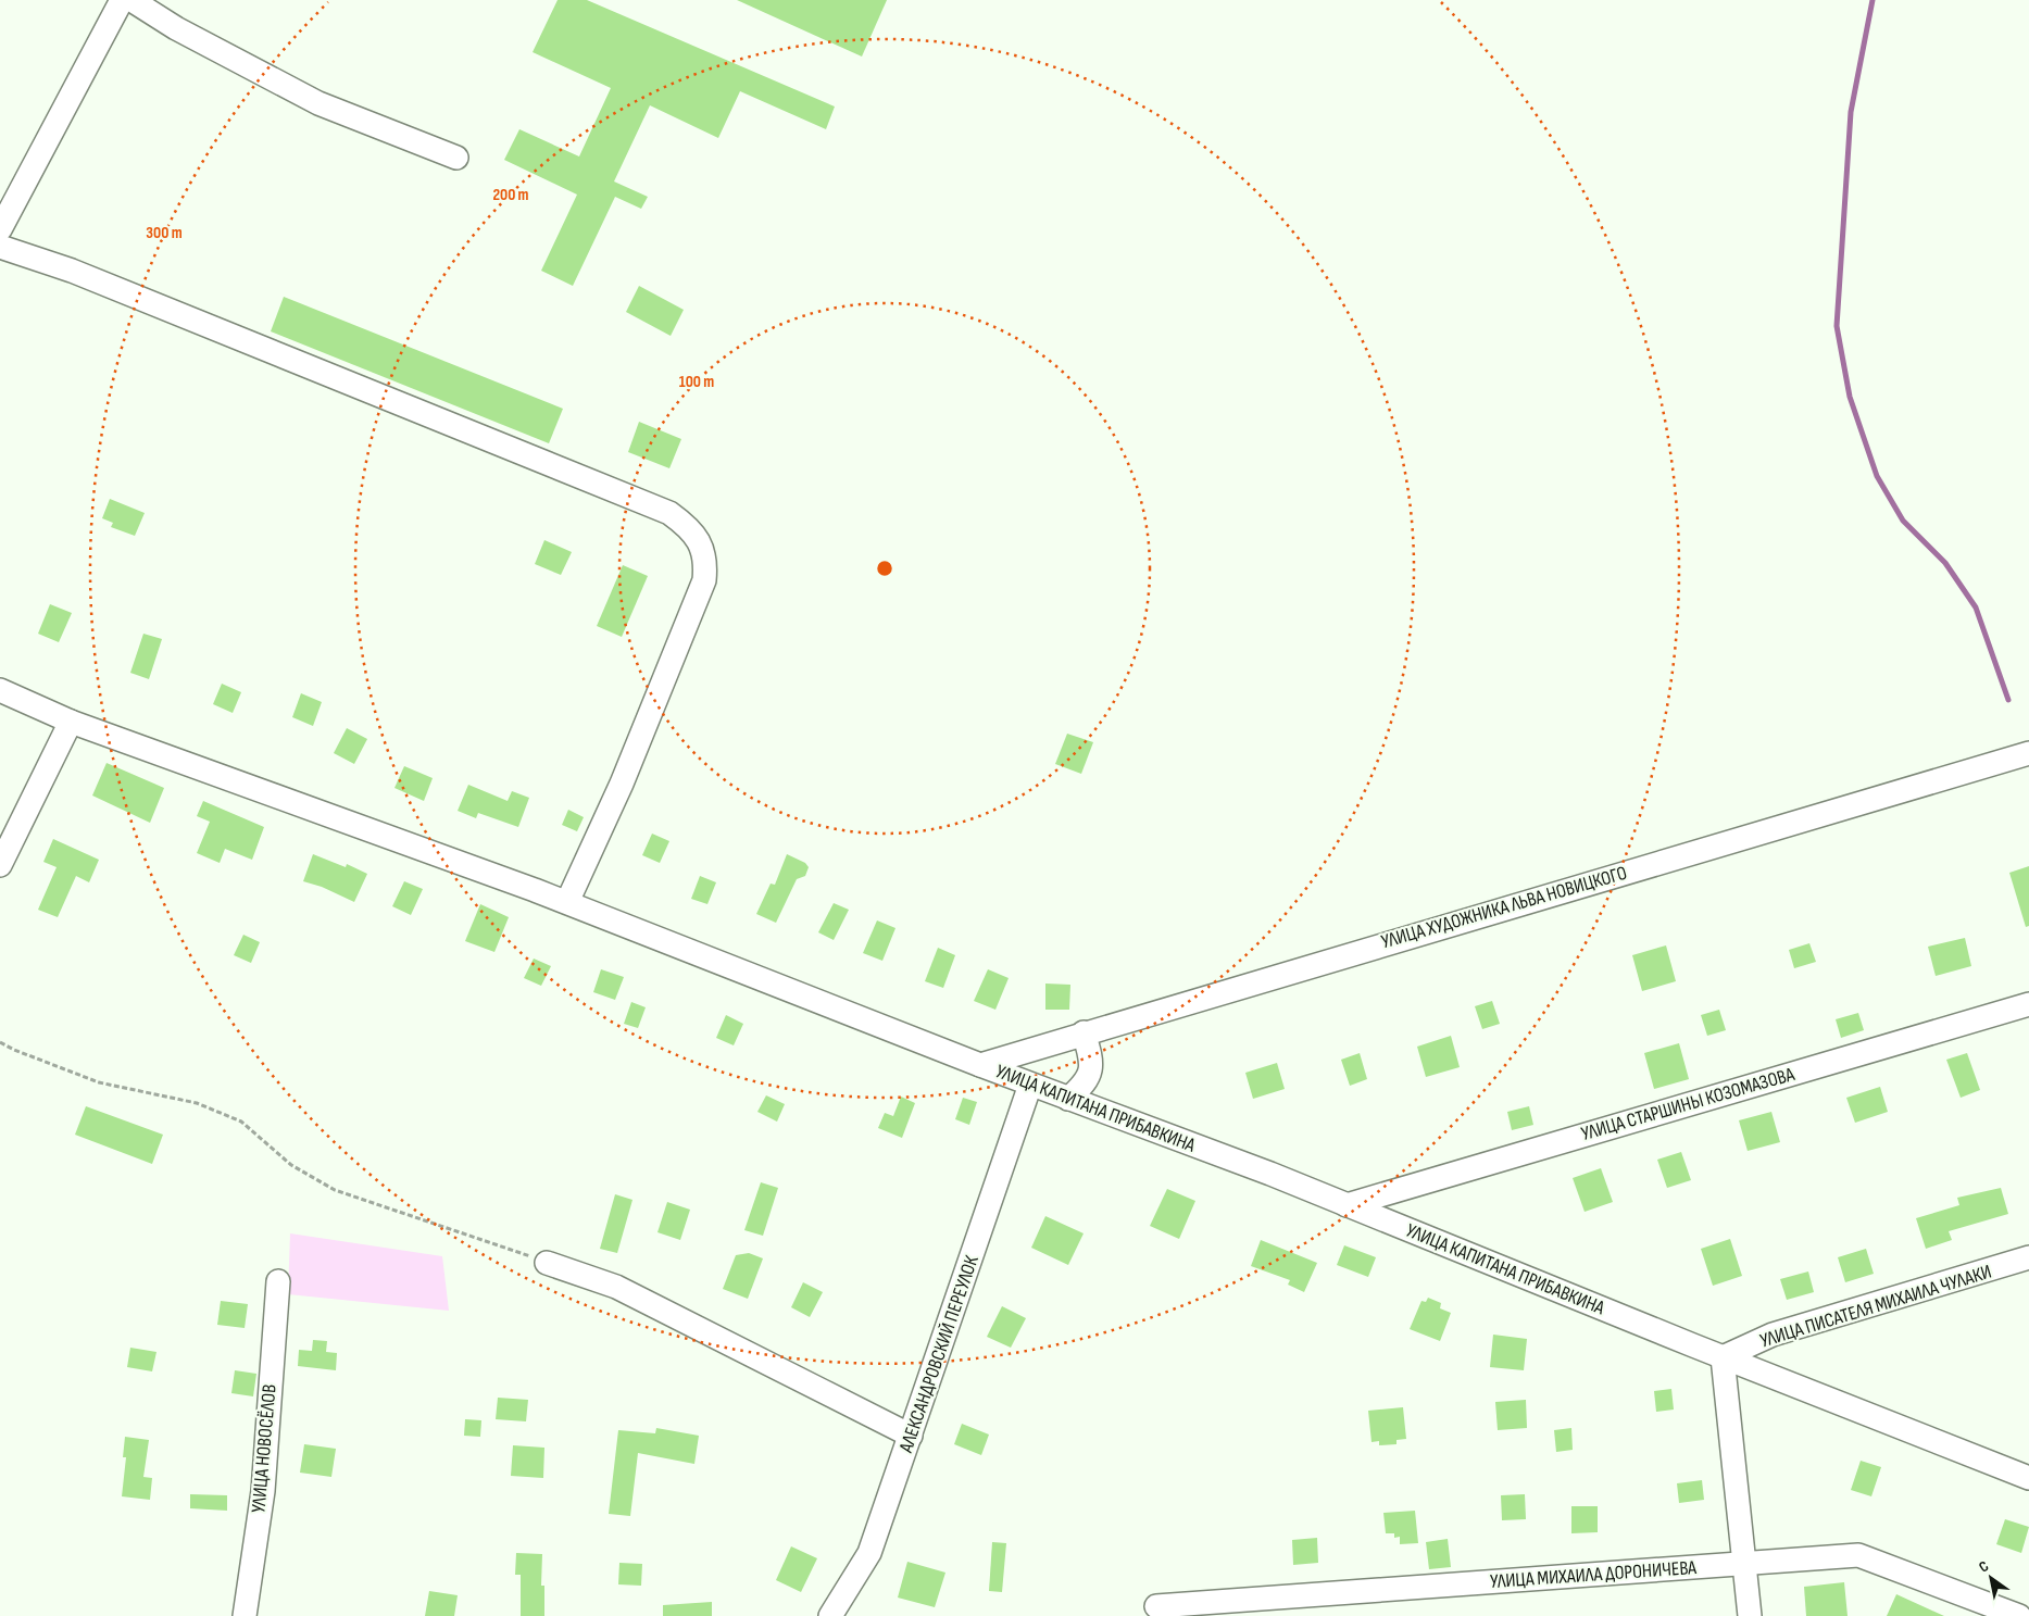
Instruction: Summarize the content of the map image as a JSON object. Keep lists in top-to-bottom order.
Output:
{
  "streets": {
    "street": [
      "УЛИЦА ХУДОЖНИКА ЛЬВА НОВИЦКОГО",
      "УЛИЦА СТАРШИНЫ КОЗОМАЗОВА",
      "УЛИЦА КАПИТАНА ПРИБАВКИНА",
      "УЛИЦА ПИСАТЕЛЯ МИХАИЛА ЧУЛАКИ",
      "АЛЕКСАНДРОВСКИЙ ПЕРЕУЛОК",
      "УЛИЦА НОВОСЁЛОВ",
      "УЛИЦА МИХАИЛА ДОРОНИЧЕВА"
    ]
  },
  "crossings": [
    ["УЛИЦА ХУДОЖНИКА ЛЬВА НОВИЦКОГО", "УЛИЦА КАПИТАНА ПРИБАВКИНА"],
    ["УЛИЦА СТАРШИНЫ КОЗОМАЗОВА", "УЛИЦА КАПИТАНА ПРИБАВКИНА"],
    ["УЛИЦА КАПИТАНА ПРИБАВКИНА", "УЛИЦА ПИСАТЕЛЯ МИХАИЛА ЧУЛАКИ"],
    ["УЛИЦА КАПИТАНА ПРИБАВКИНА", "АЛЕКСАНДРОВСКИЙ ПЕРЕУЛОК"]
  ],
  "north": "top left",
  "rings": ["200 m", "300 m", "100 m"]
}
